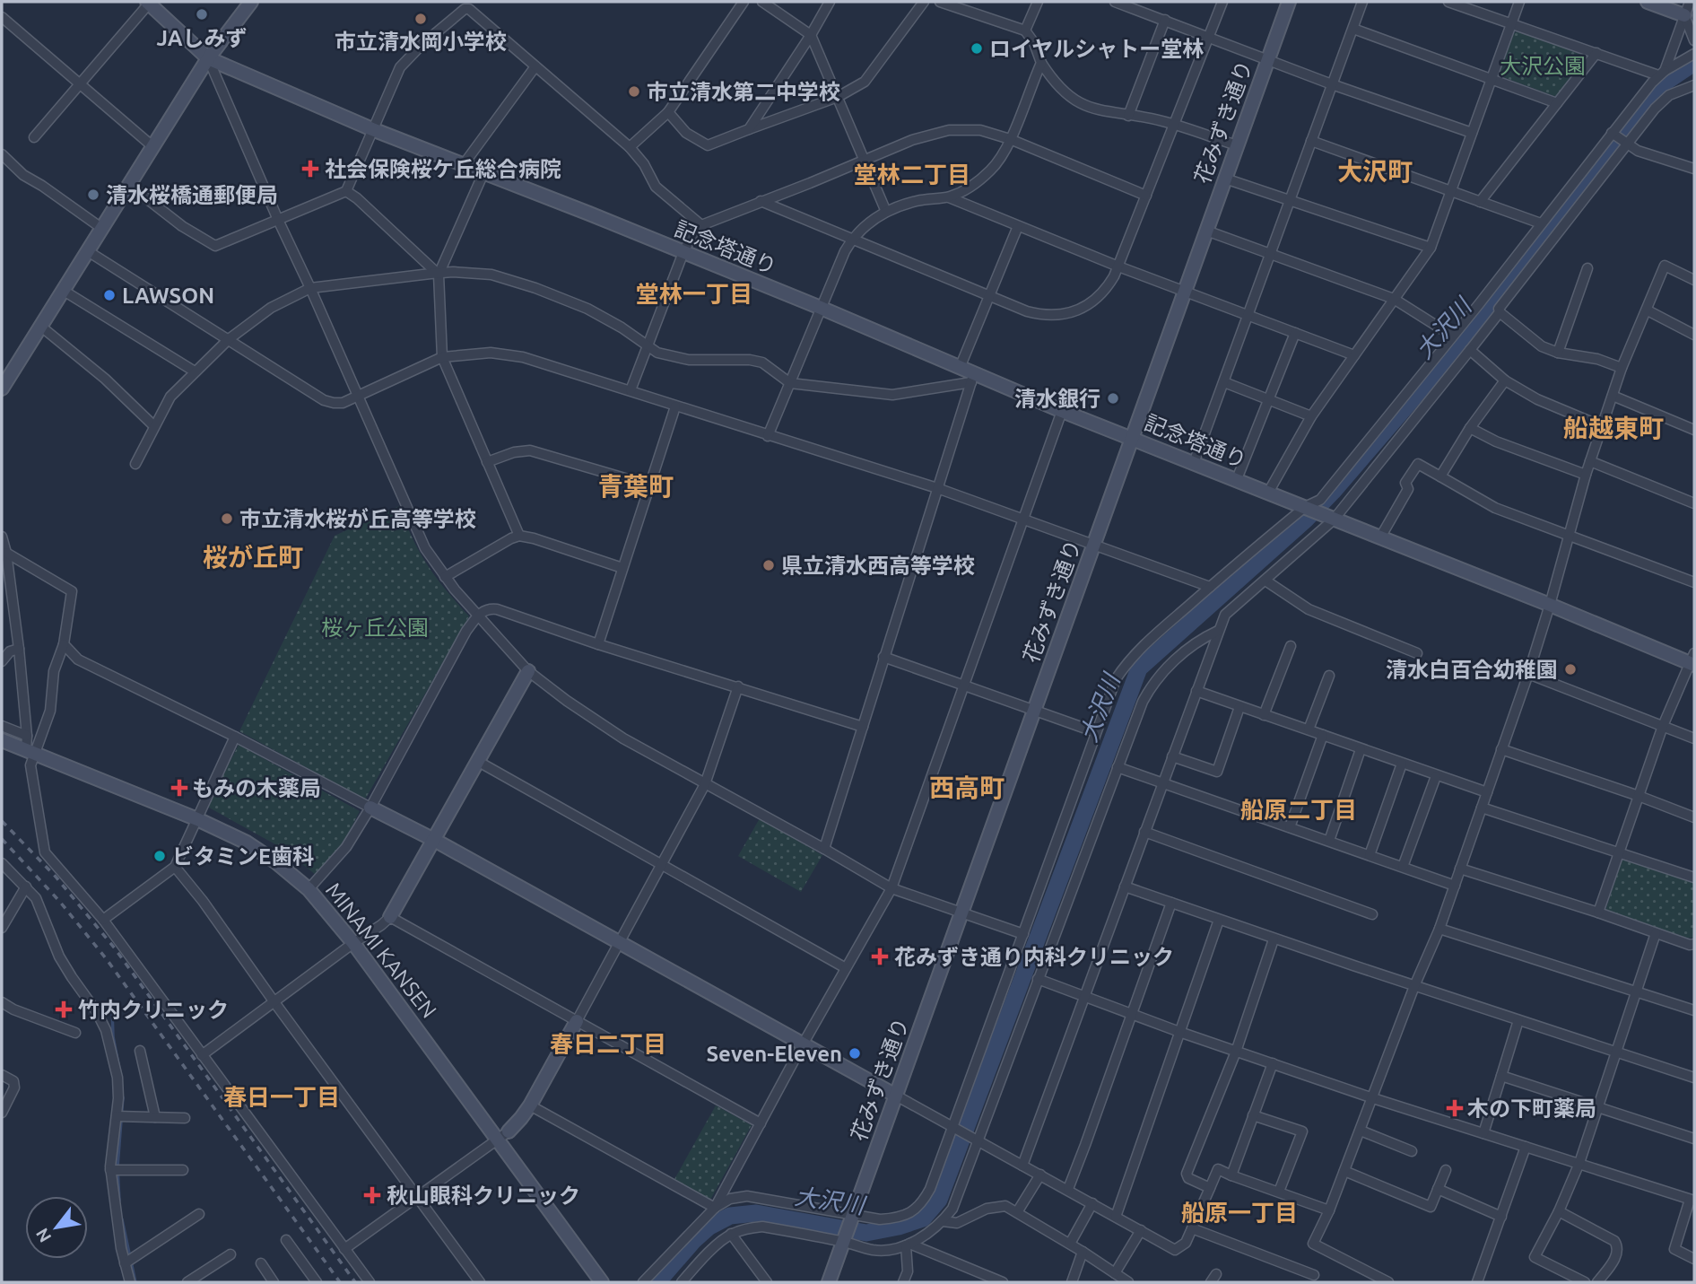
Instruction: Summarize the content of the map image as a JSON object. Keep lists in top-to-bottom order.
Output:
{
  "streets": {
    "street": ["花みずき通り", "記念塔通り", "MINAMI KANSEN"]
  },
  "crossings": [
    ["花みずき通り", "記念塔通り"]
  ],
  "districts": [
    "大沢町",
    "堂林二丁目",
    "堂林一丁目",
    "船越東町",
    "青葉町",
    "桜が丘町",
    "西高町",
    "船原二丁目",
    "春日二丁目",
    "春日一丁目",
    "船原一丁目"
  ],
  "water": ["大沢川"],
  "parks": ["大沢公園", "桜ヶ丘公園"],
  "places": {
    "other": [
      "JAしみず",
      "市立清水岡小学校",
      "ロイヤルシャトー堂林",
      "市立清水第二中学校",
      "清水桜橋通郵便局",
      "LAWSON",
      "清水銀行",
      "市立清水桜が丘高等学校",
      "県立清水西高等学校",
      "清水白百合幼稚園",
      "ビタミンE歯科",
      "Seven-Eleven"
    ],
    "health": [
      "社会保険桜ケ丘総合病院",
      "もみの木薬局",
      "花みずき通り内科クリニック",
      "竹内クリニック",
      "木の下町薬局",
      "秋山眼科クリニック"
    ]
  },
  "north": "bottom left"
}
